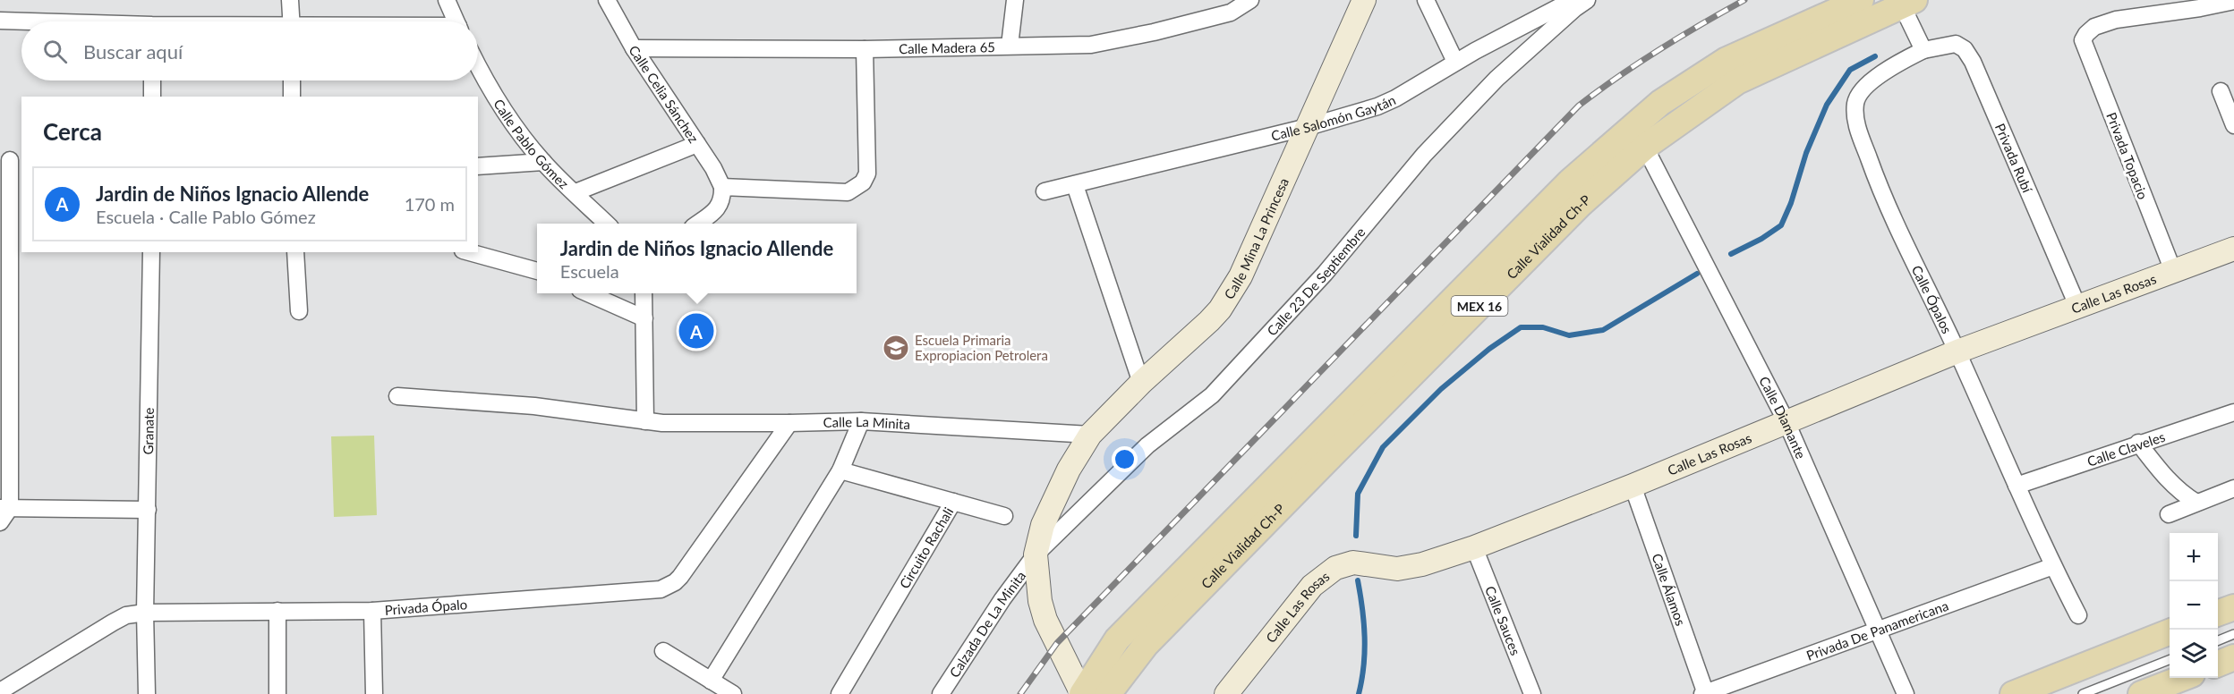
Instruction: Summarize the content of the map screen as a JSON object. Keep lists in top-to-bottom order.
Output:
{
  "streets": {
    "main road": ["Calle Vialidad Ch-P", "MEX 16"],
    "street": [
      "Calle Madera 65",
      "Calle Celia Sánchez",
      "Calle Salomón Gaytán",
      "Calle Pablo Gómez",
      "Privada Topacio",
      "Privada Rubí",
      "Calle Mina La Princesa",
      "Calle 23 De Septiembre",
      "Calle Las Rosas",
      "Calle Ópalos",
      "Calle Diamante",
      "Calle La Minita",
      "Granate",
      "Calle Claveles",
      "Circuito Rachali",
      "Calle Álamos",
      "Privada Ópalo",
      "Calle Sauces",
      "Calzada De La Minita",
      "Privada De Panamericana"
    ]
  },
  "crossings": [
    ["Calle Madera 65", "Calle Celia Sánchez"],
    ["Calle Salomón Gaytán", "Calle Mina La Princesa"],
    ["Calle Salomón Gaytán", "Calle 23 De Septiembre"],
    ["Privada Topacio", "Calle Las Rosas"],
    ["Privada Rubí", "Calle Las Rosas"],
    ["Privada Rubí", "Calle Ópalos"],
    ["Calle Mina La Princesa", "Calle La Minita"],
    ["Calle Mina La Princesa", "Calzada De La Minita"],
    ["Calle Vialidad Ch-P", "Calle Diamante"],
    ["Calle Vialidad Ch-P", "Calzada De La Minita"],
    ["Calle 23 De Septiembre", "Calzada De La Minita"],
    ["Calle Las Rosas", "Calle Ópalos"],
    ["Calle Las Rosas", "Calle Diamante"],
    ["Calle Las Rosas", "Calle Álamos"],
    ["Calle Las Rosas", "Calle Sauces"],
    ["Calle Ópalos", "Calle Claveles"],
    ["Calle Ópalos", "Privada De Panamericana"],
    ["Calle Diamante", "Privada De Panamericana"],
    ["Calle La Minita", "Privada Ópalo"],
    ["Calle La Minita", "Calzada De La Minita"],
    ["Granate", "Privada Ópalo"],
    ["Calle Álamos", "Privada De Panamericana"]
  ],
  "places": {
    "school or university": ["Escuela Primaria Expropiacion Petrolera"]
  },
  "page": {
    "search": "Buscar aquí",
    "heading": "Cerca",
    "list": [
      {
        "mark": "A",
        "name": "Jardin de Niños Ignacio Allende",
        "note": "Escuela · Calle Pablo Gómez",
        "value": "170 m"
      }
    ],
    "popup": ["Jardin de Niños Ignacio Allende", "Escuela"],
    "pins": "A",
    "map_buttons": ["+", "−"]
  }
}
